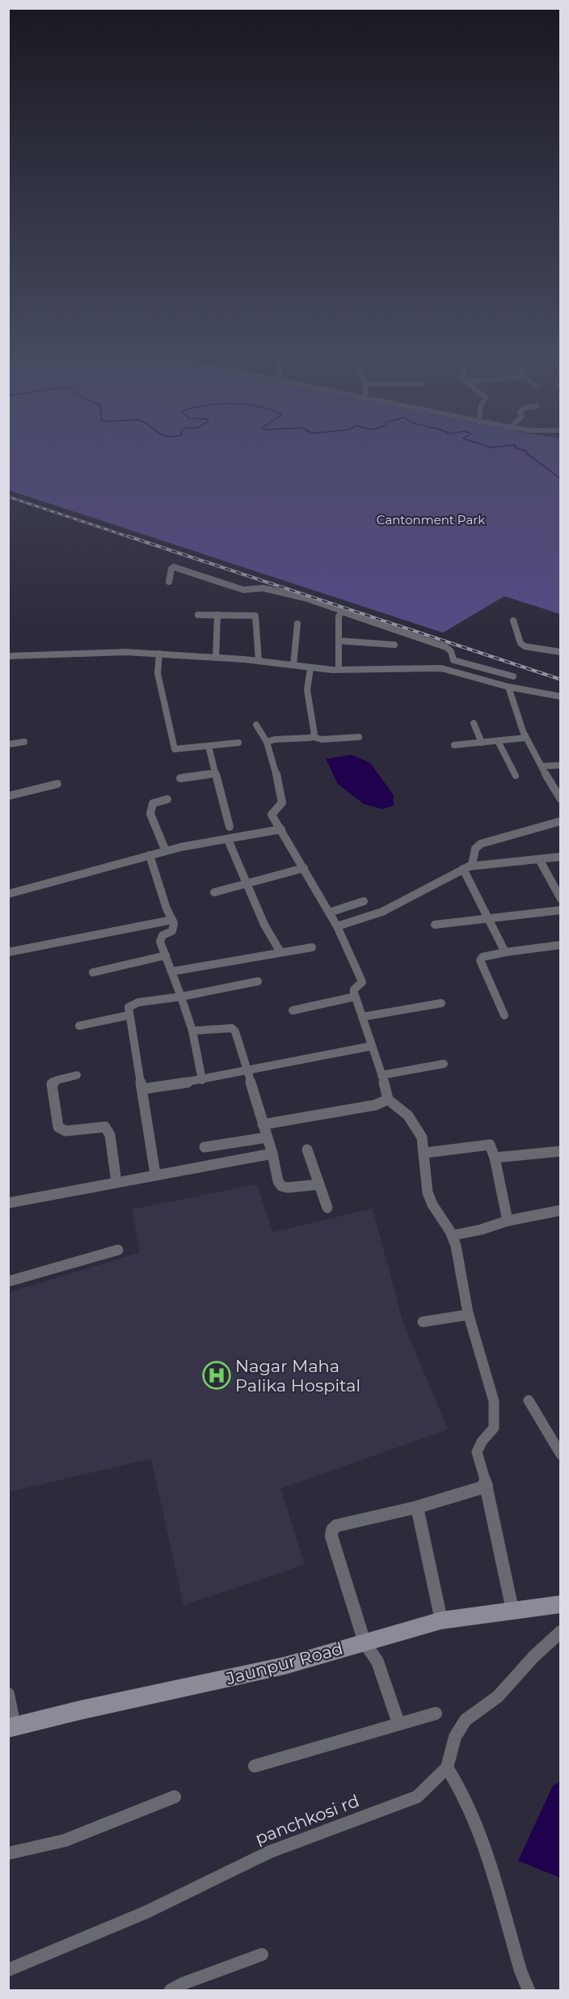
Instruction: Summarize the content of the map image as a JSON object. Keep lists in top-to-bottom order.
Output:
{
  "streets": {
    "street": ["Jaunpur Road", "panchkosi rd"]
  },
  "parks": ["Cantonment Park"],
  "places": {
    "hospital": ["Nagar Maha Palika Hospital"]
  }
}
